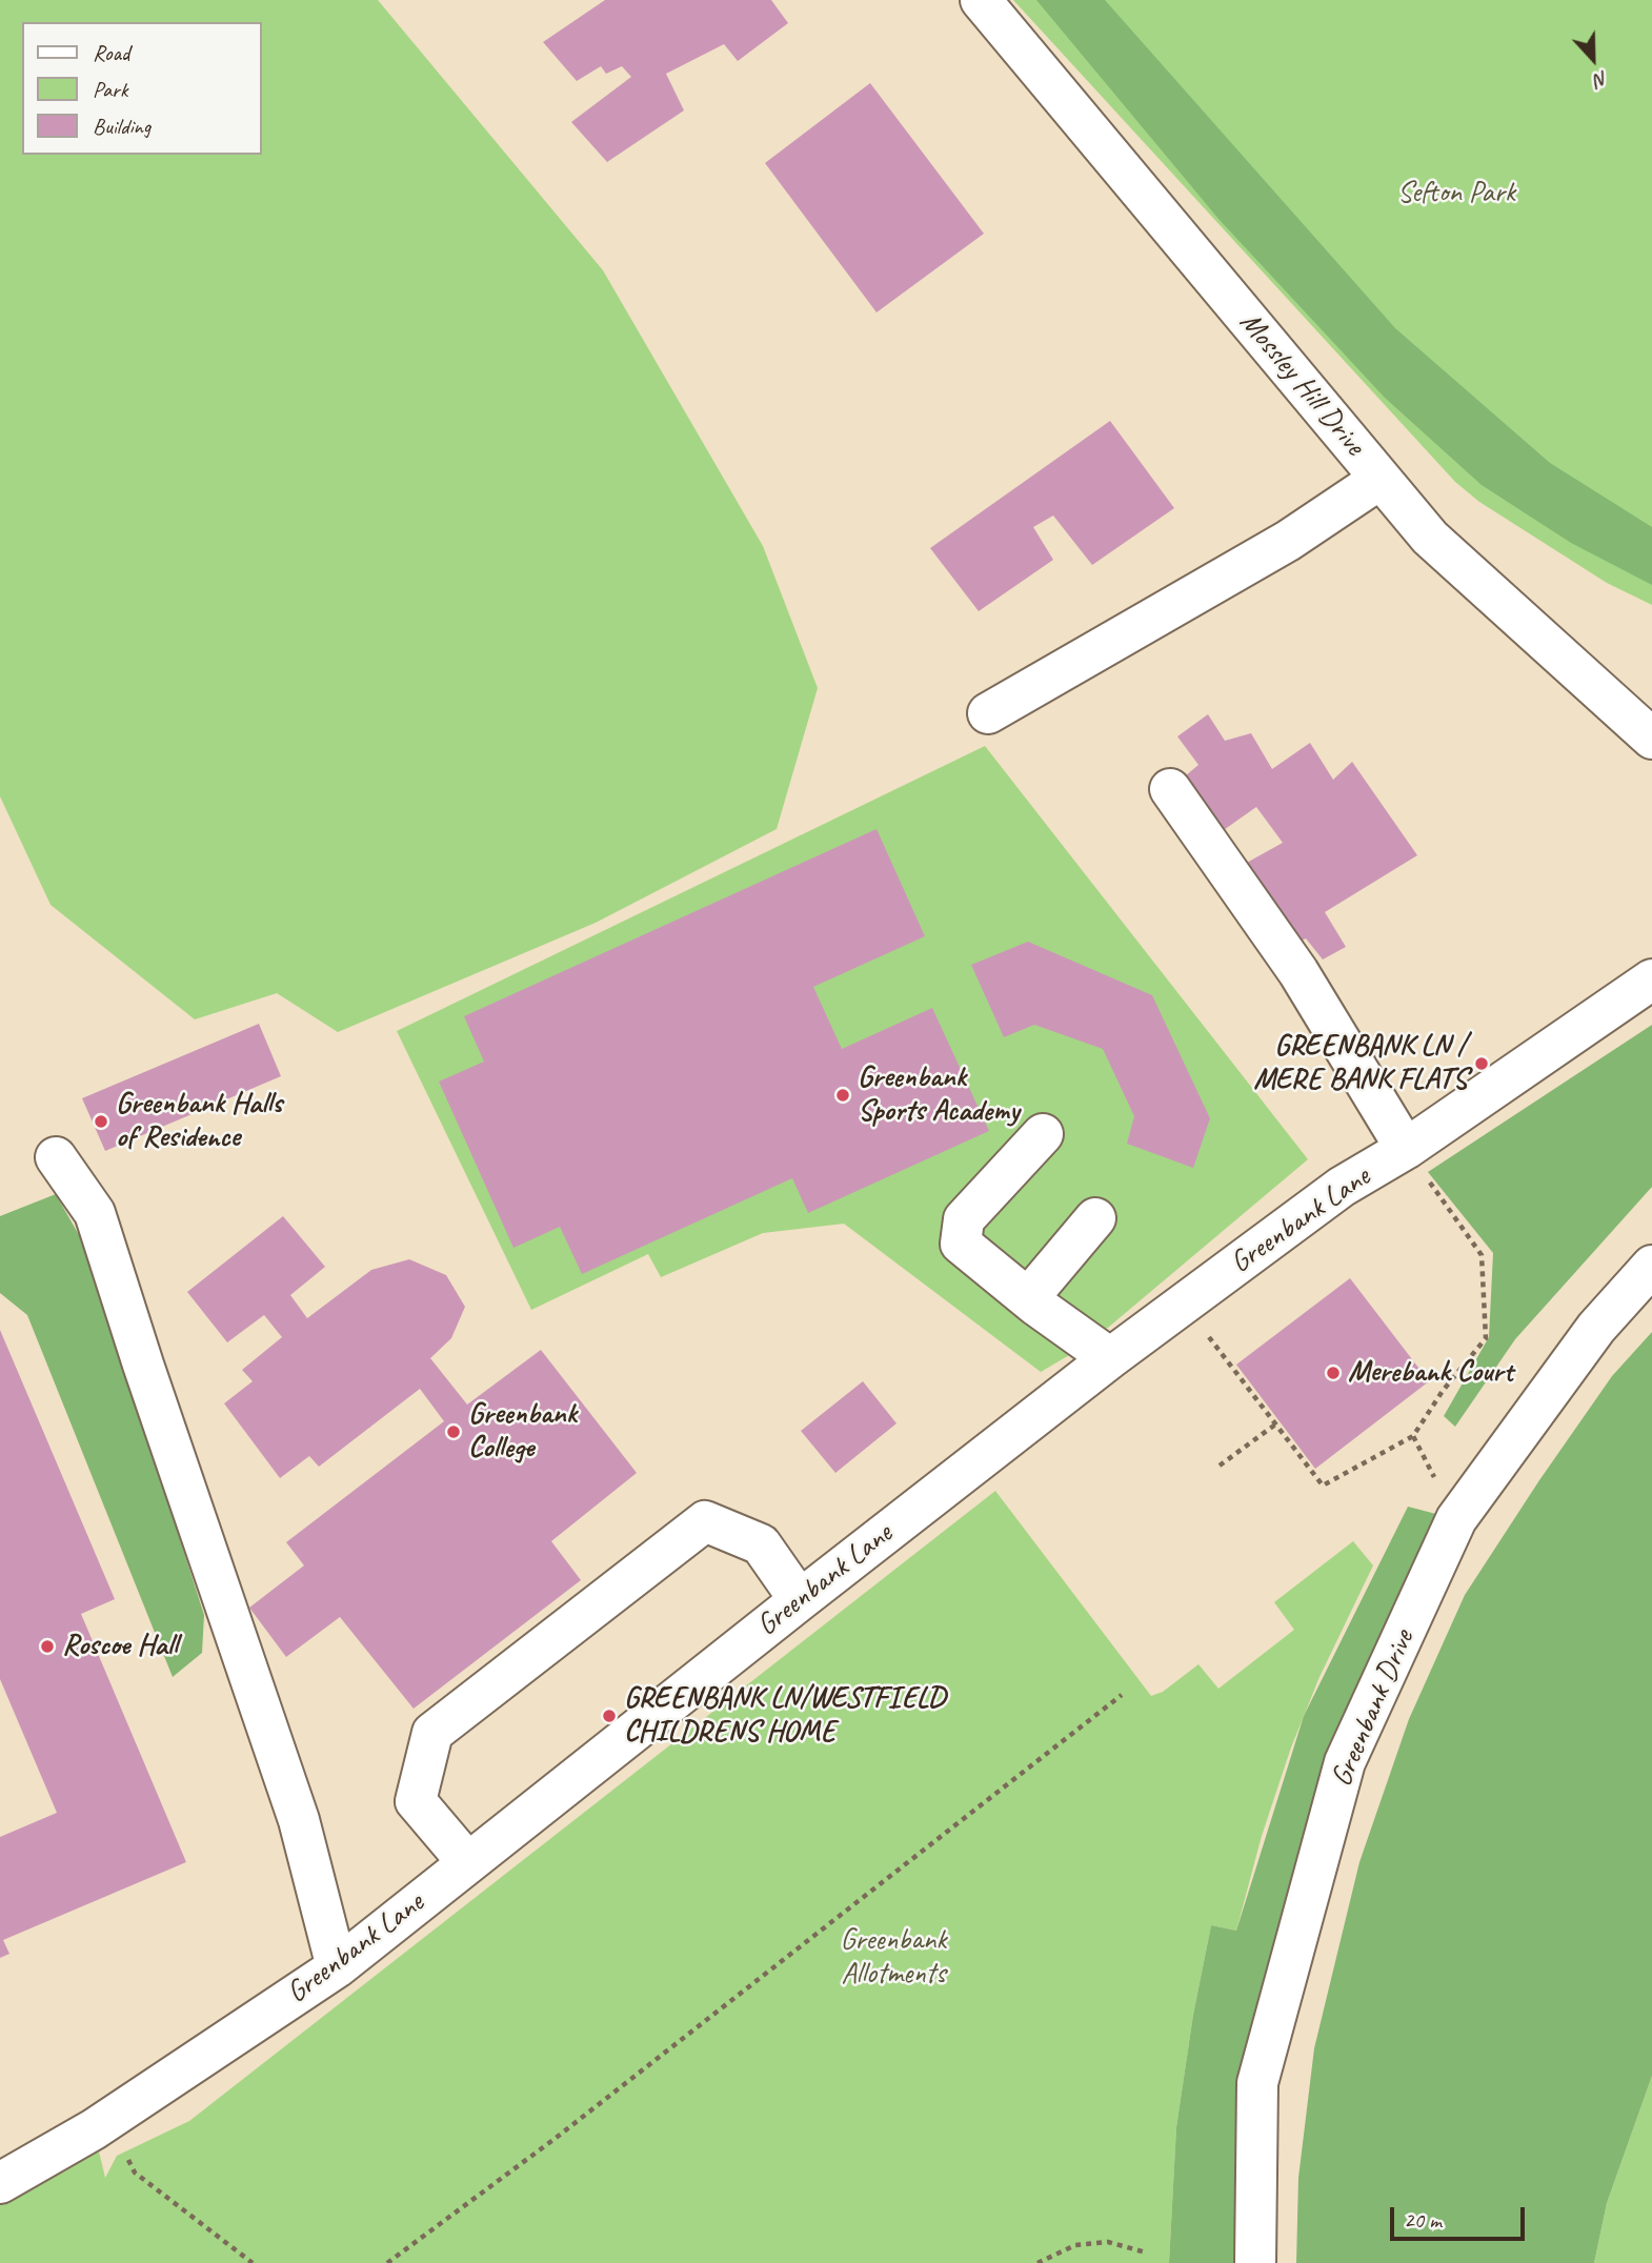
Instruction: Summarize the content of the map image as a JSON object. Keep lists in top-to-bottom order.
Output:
{
  "streets": {
    "street": ["Mossley Hill Drive", "Greenbank Lane", "Greenbank Drive"]
  },
  "parks": ["Sefton Park", "Greenbank Allotments"],
  "places": [
    "GREENBANK LN / MERE BANK FLATS",
    "Greenbank Sports Academy",
    "Greenbank Halls of Residence",
    "Merebank Court",
    "Greenbank College",
    "Roscoe Hall",
    "GREENBANK LN/WESTFIELD CHILDRENS HOME"
  ],
  "legend": ["Road", "Park", "Building"],
  "scale_bar": "20 m",
  "north": "bottom"
}
